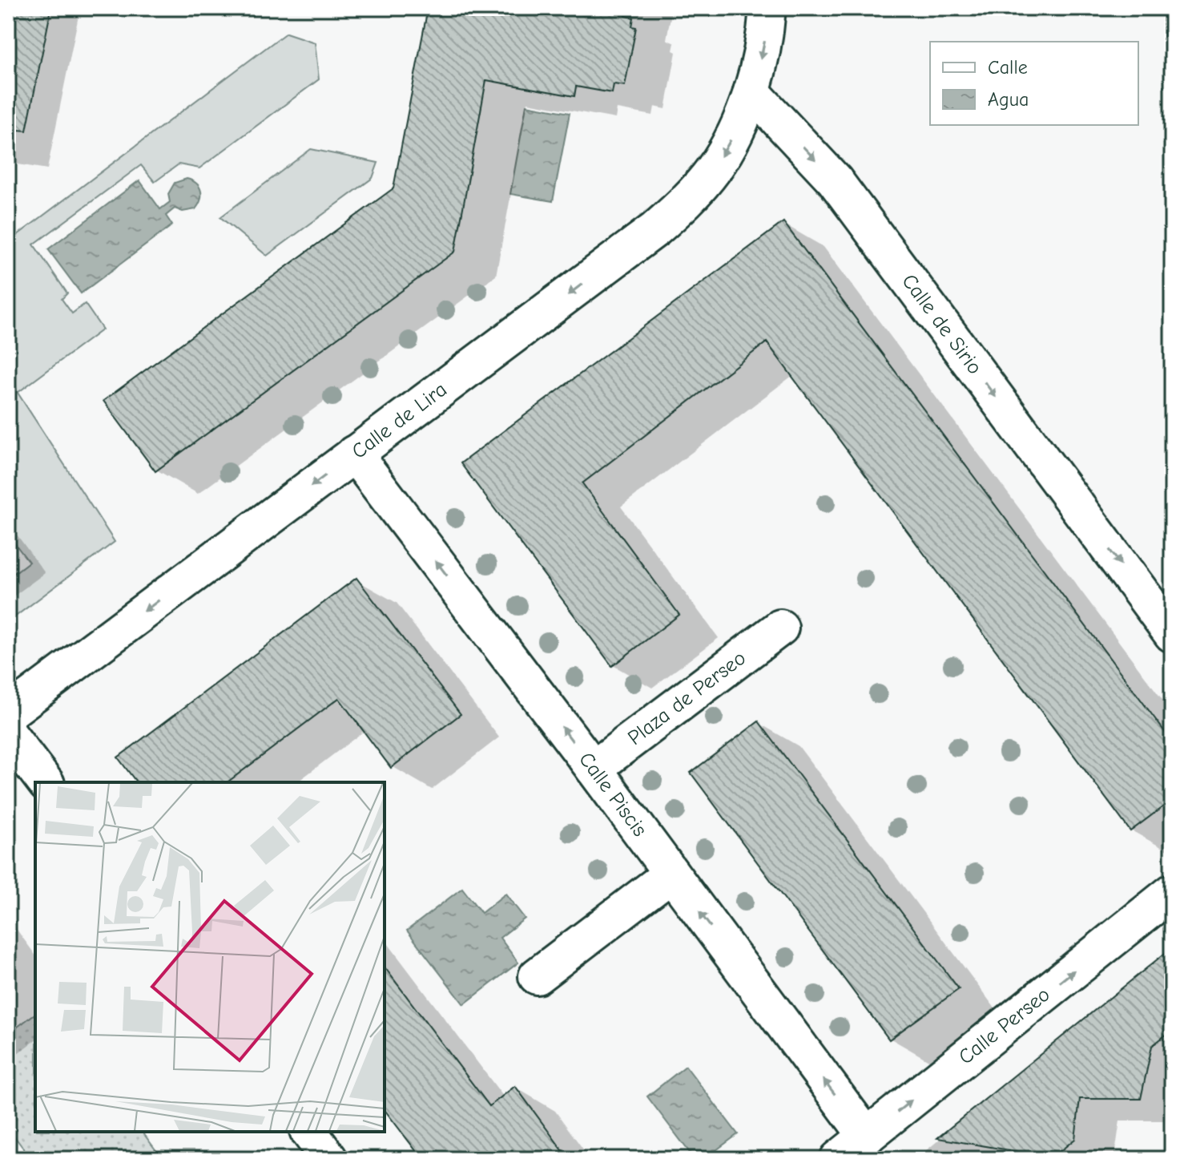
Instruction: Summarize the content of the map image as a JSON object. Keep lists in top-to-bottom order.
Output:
{
  "streets": {
    "street": [
      "Calle de Sirio",
      "Calle de Lira",
      "Plaza de Perseo",
      "Calle Piscis",
      "Calle Perseo"
    ]
  },
  "crossings": [
    ["Calle de Sirio", "Calle de Lira"],
    ["Calle de Lira", "Calle Piscis"],
    ["Plaza de Perseo", "Calle Piscis"],
    ["Calle Piscis", "Calle Perseo"]
  ],
  "one_way": [
    "Calle de Sirio",
    "Calle de Lira",
    "Calle Piscis",
    "Calle Perseo"
  ],
  "legend": ["Calle", "Agua"]
}
